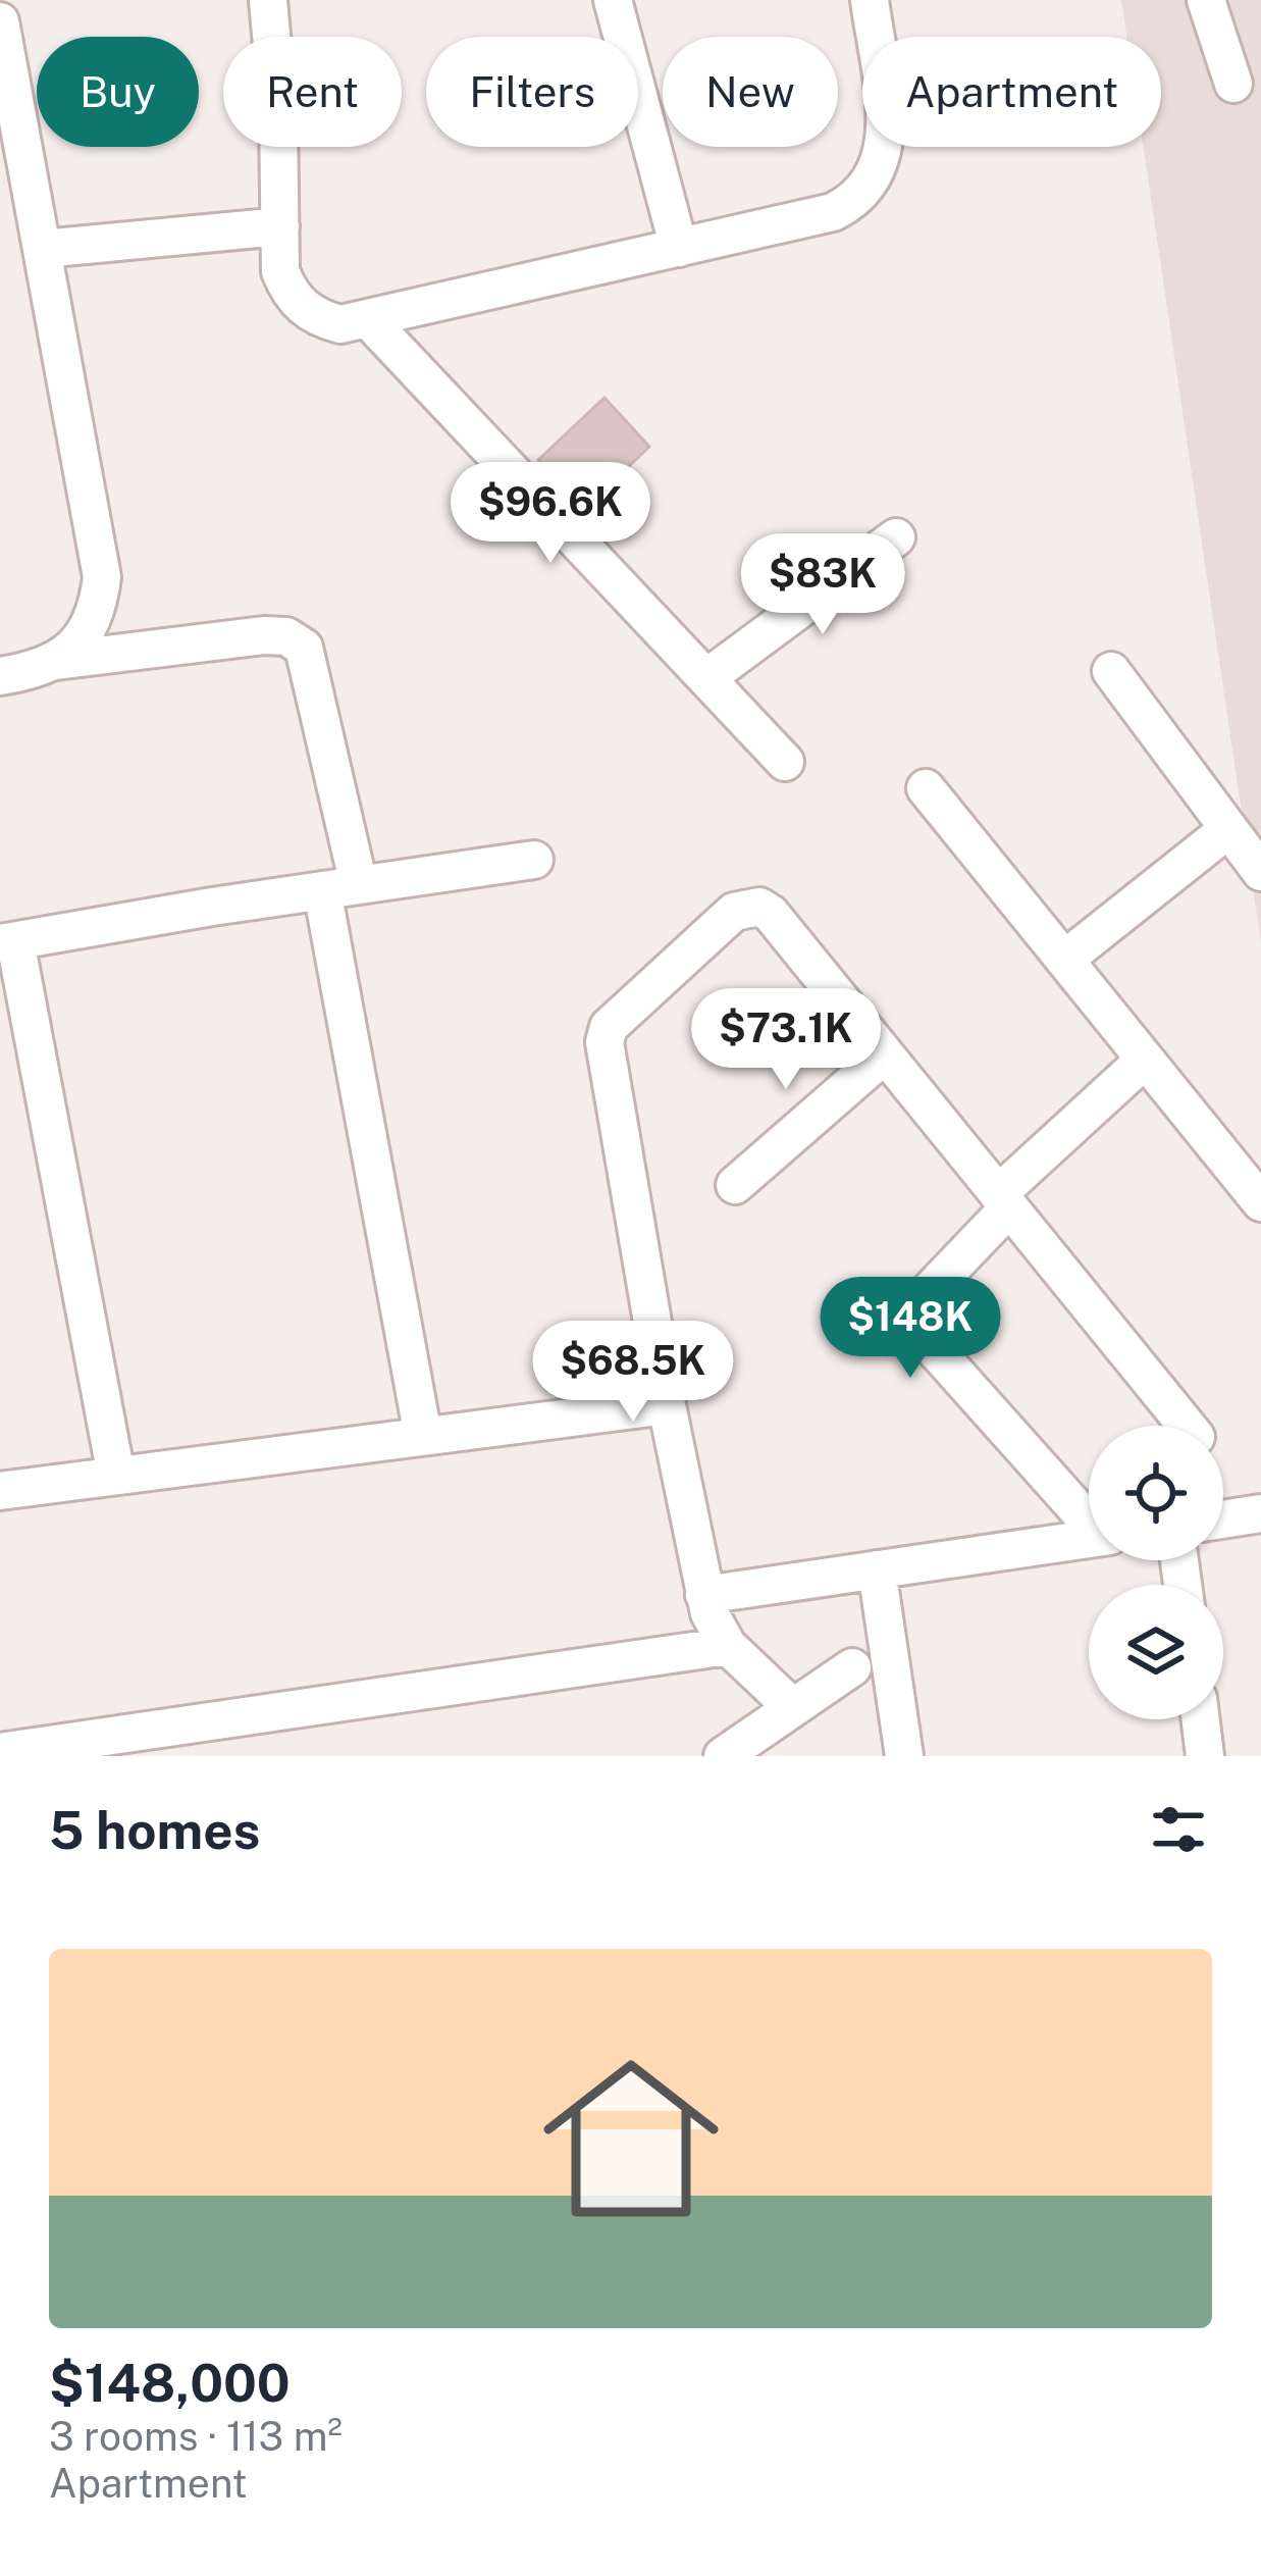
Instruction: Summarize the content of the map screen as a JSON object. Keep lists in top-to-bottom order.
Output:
{
  "page": {
    "chip": [
      "Buy",
      "Rent",
      "Filters",
      "New",
      "Apartment"
    ],
    "price": [
      "$96.6K",
      "$83K",
      "$73.1K",
      "$148K",
      "$68.5K"
    ],
    "heading": "5 homes",
    "list": [
      {
        "name": "$148,000",
        "note": "3 rooms · 113 m² · Apartment"
      }
    ]
  }
}
